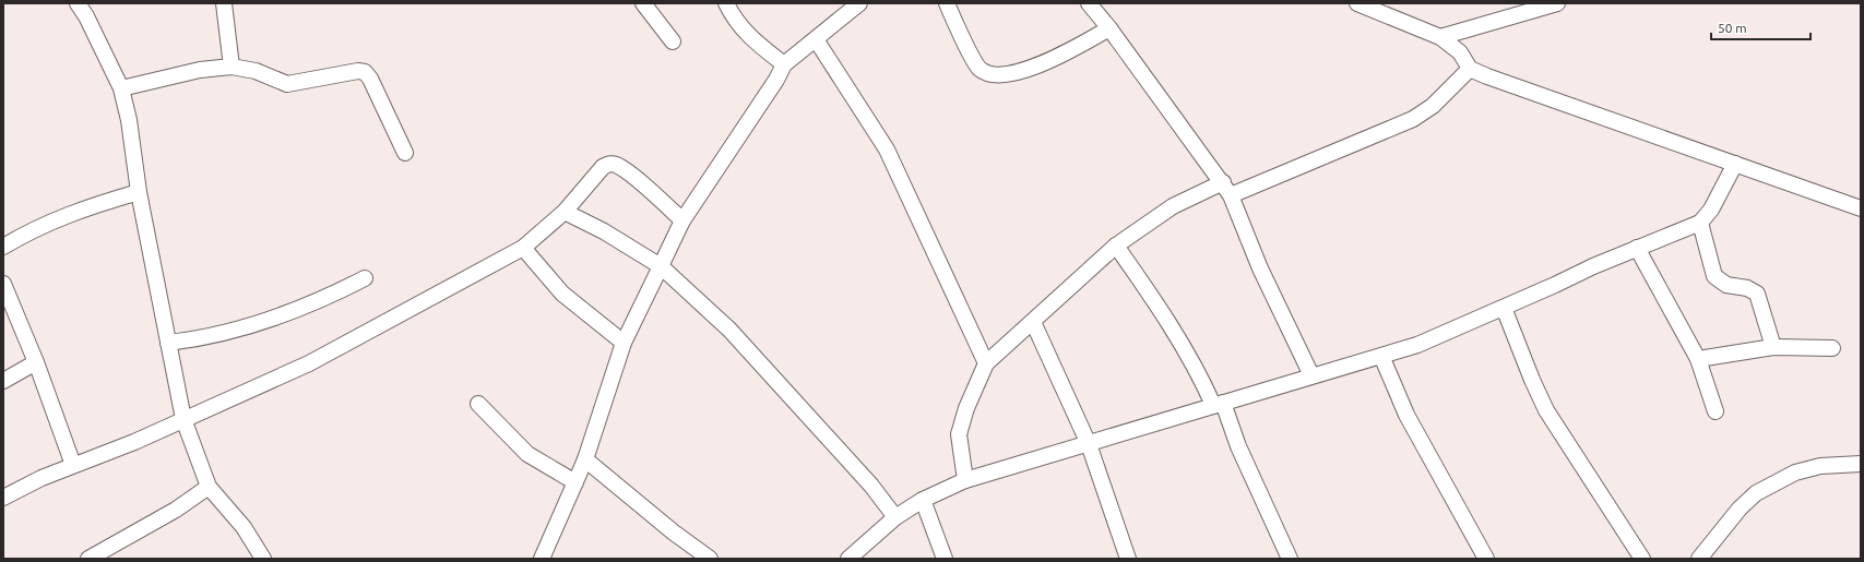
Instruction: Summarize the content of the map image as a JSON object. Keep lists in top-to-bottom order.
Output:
{
  "scale_bar": "50 m"
}
